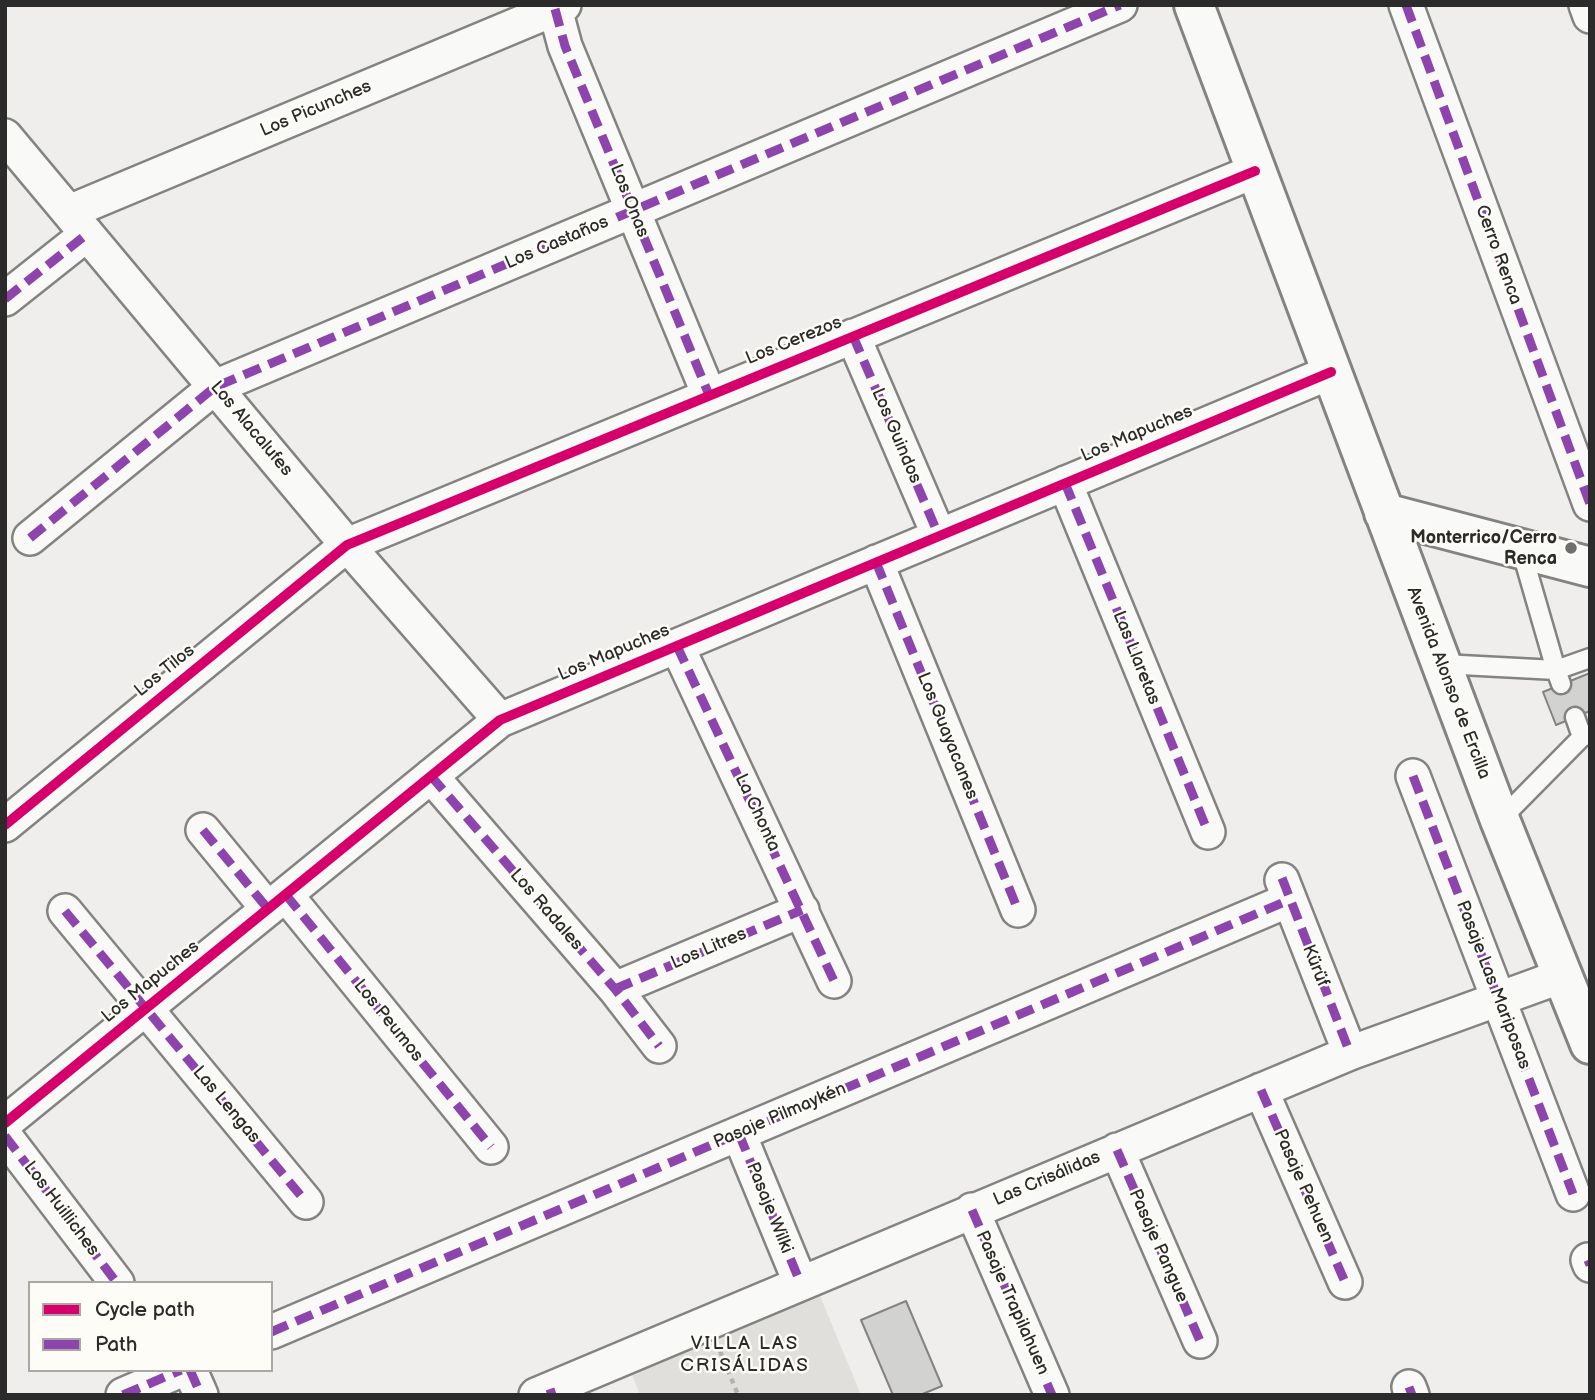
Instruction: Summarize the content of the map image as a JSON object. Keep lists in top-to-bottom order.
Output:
{
  "streets": {
    "main road": ["Avenida Alonso de Ercilla"],
    "street": [
      "Los Picunches",
      "Los Onas",
      "Los Castaños",
      "Cerro Renca",
      "Los Cerezos",
      "Los Alacalufes",
      "Los Mapuches",
      "Los Guindos",
      "Las Llaretas",
      "Los Tilos",
      "Los Guayacanes",
      "La Chonta",
      "Los Radales",
      "Los Litres",
      "Kürüf",
      "Pasaje Las Mariposas",
      "Los Peumos",
      "Las Lengas",
      "Pasaje Pilmaykén",
      "Las Crisálidas",
      "Pasaje Pehuen",
      "Pasaje Wilki",
      "Los Huilliches",
      "Pasaje Pangue",
      "Pasaje Trapilahuen"
    ]
  },
  "crossings": [
    ["Los Picunches", "Los Onas"],
    ["Los Picunches", "Los Alacalufes"],
    ["Los Onas", "Los Castaños"],
    ["Los Onas", "Los Cerezos"],
    ["Los Castaños", "Los Alacalufes"],
    ["Los Cerezos", "Los Alacalufes"],
    ["Los Cerezos", "Los Guindos"],
    ["Los Cerezos", "Los Tilos"],
    ["Los Cerezos", "Avenida Alonso de Ercilla"],
    ["Los Alacalufes", "Los Mapuches"],
    ["Los Alacalufes", "Los Tilos"],
    ["Los Mapuches", "Los Guindos"],
    ["Los Mapuches", "Las Llaretas"],
    ["Los Mapuches", "Avenida Alonso de Ercilla"],
    ["Los Mapuches", "Los Guayacanes"],
    ["Los Mapuches", "La Chonta"],
    ["Los Mapuches", "Los Radales"],
    ["Los Mapuches", "Los Peumos"],
    ["Los Mapuches", "Las Lengas"],
    ["Los Mapuches", "Los Huilliches"],
    ["Avenida Alonso de Ercilla", "Las Crisálidas"],
    ["La Chonta", "Los Litres"],
    ["Los Radales", "Los Litres"],
    ["Kürüf", "Pasaje Pilmaykén"],
    ["Kürüf", "Las Crisálidas"],
    ["Pasaje Las Mariposas", "Las Crisálidas"],
    ["Pasaje Pilmaykén", "Pasaje Wilki"],
    ["Las Crisálidas", "Pasaje Pehuen"],
    ["Las Crisálidas", "Pasaje Wilki"],
    ["Las Crisálidas", "Pasaje Pangue"],
    ["Las Crisálidas", "Pasaje Trapilahuen"]
  ],
  "districts": ["VILLA LAS CRISÁLIDAS"],
  "places": ["Monterrico/Cerro Renca"],
  "legend": ["Cycle path", "Path"]
}
